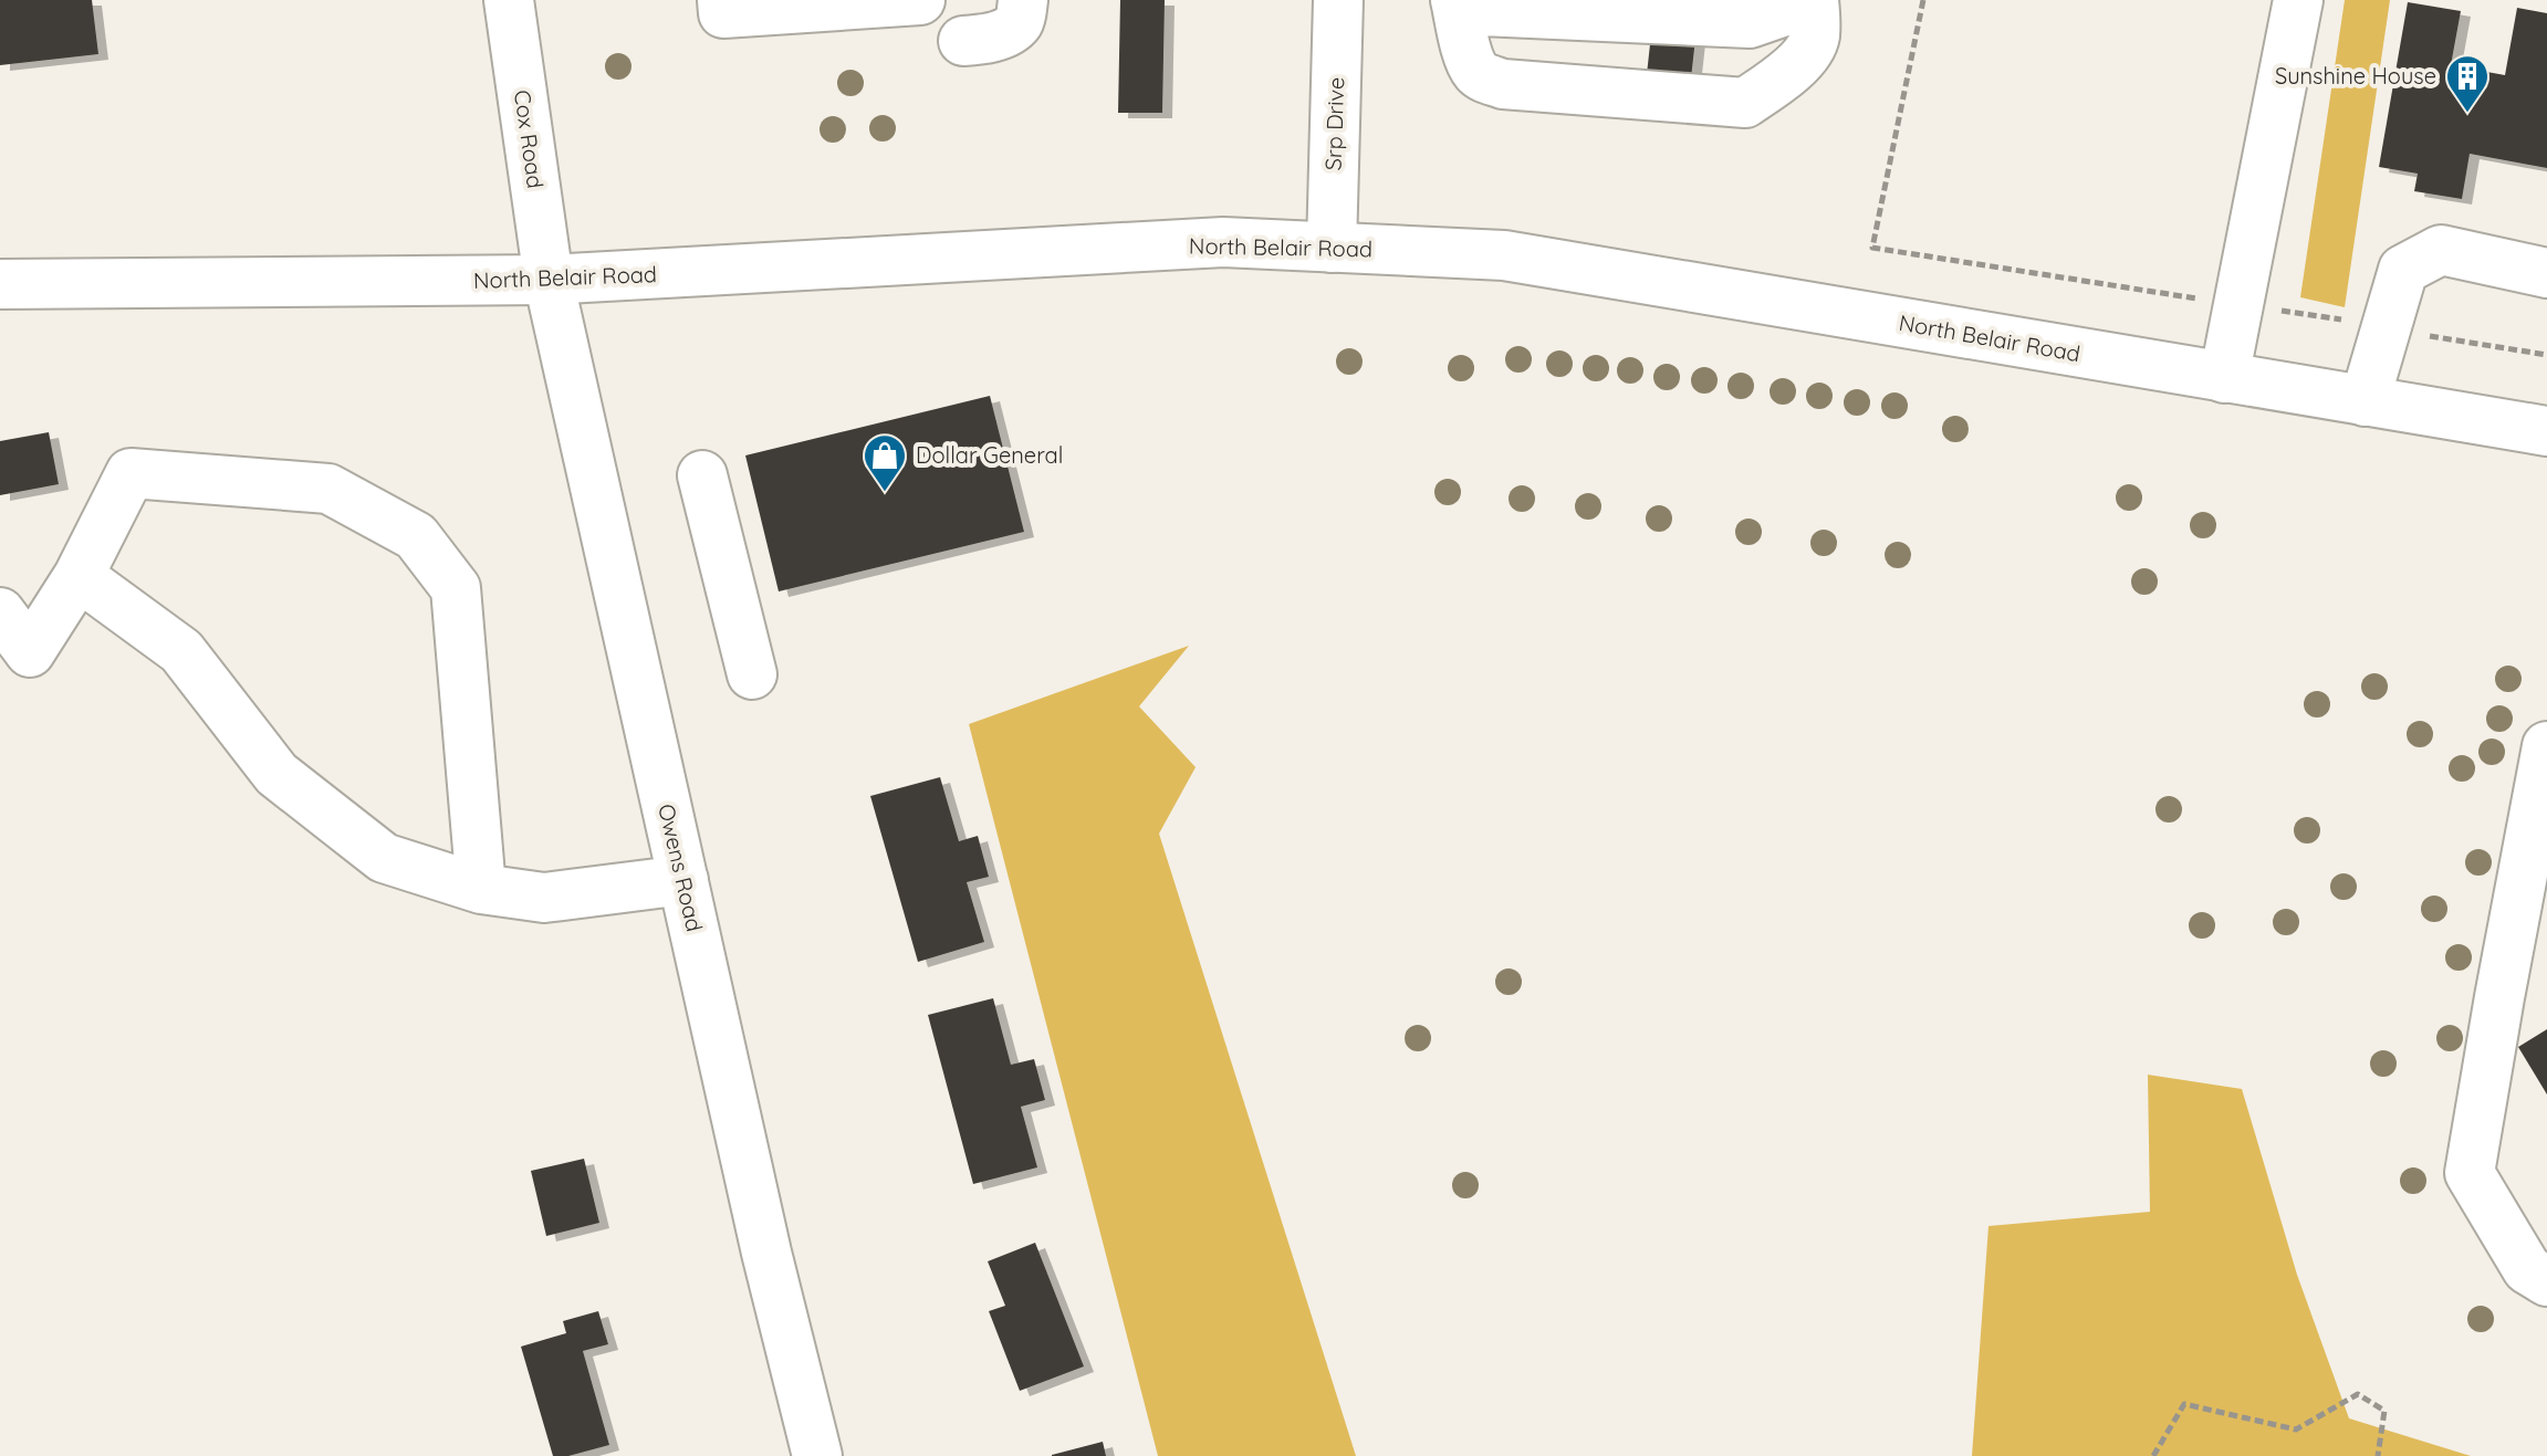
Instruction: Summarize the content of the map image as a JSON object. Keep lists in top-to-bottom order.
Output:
{
  "streets": {
    "main road": [
      "Srp Drive",
      "Cox Road",
      "North Belair Road",
      "Owens Road"
    ]
  },
  "crossings": [
    ["Srp Drive", "North Belair Road"],
    ["Cox Road", "North Belair Road"],
    ["Cox Road", "Owens Road"],
    ["North Belair Road", "Owens Road"]
  ],
  "places": {
    "building": ["Sunshine House"],
    "shop": ["Dollar General"]
  }
}
